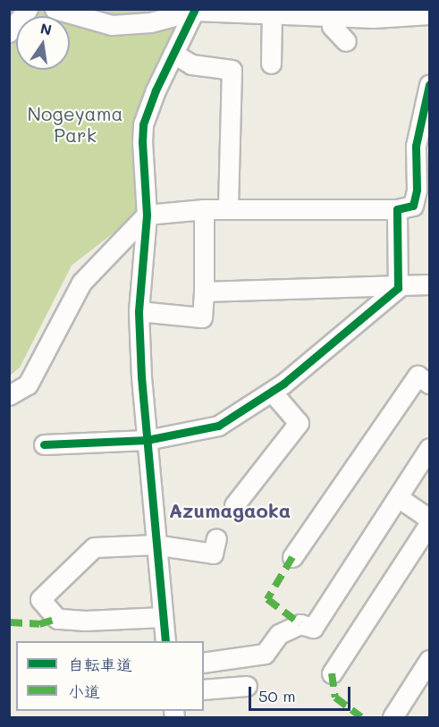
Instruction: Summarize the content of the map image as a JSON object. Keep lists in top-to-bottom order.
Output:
{
  "districts": ["Azumagaoka"],
  "parks": ["Nogeyama Park"],
  "legend": ["自転車道", "小道"],
  "scale_bar": "50 m",
  "north": "top"
}
